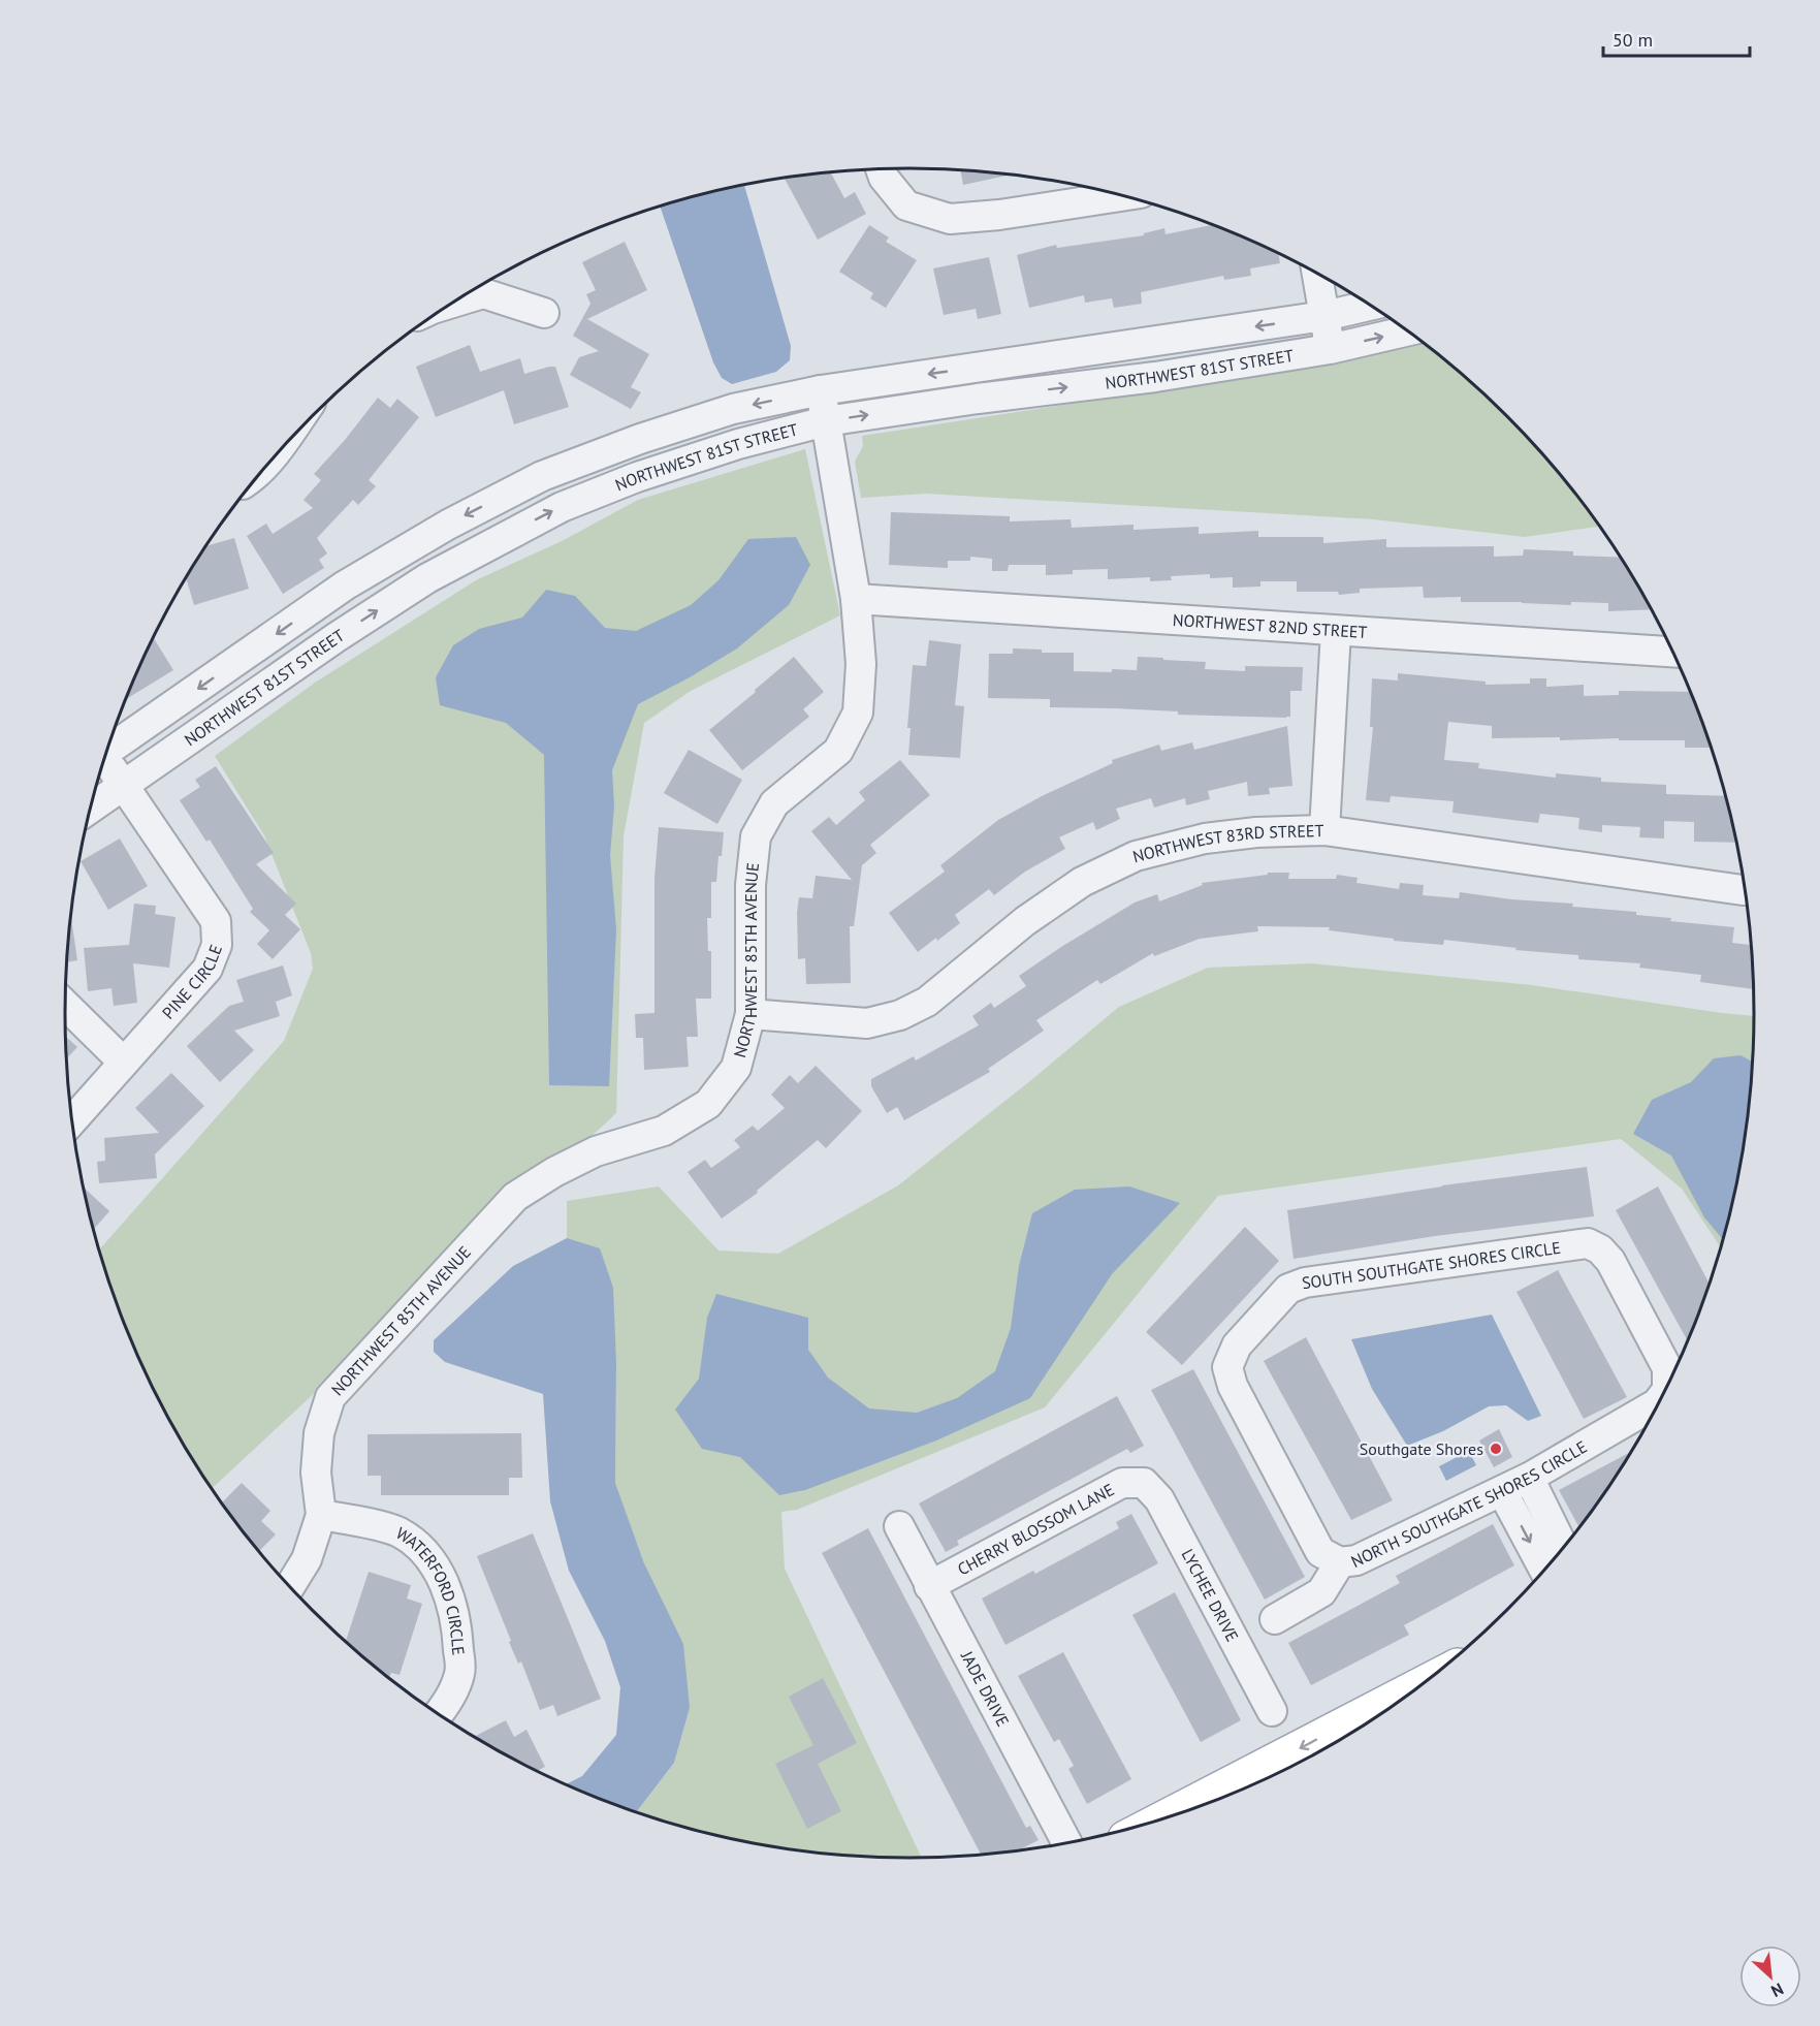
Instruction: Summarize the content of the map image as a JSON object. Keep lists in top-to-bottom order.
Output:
{
  "streets": {
    "street": [
      "NORTHWEST 81ST STREET",
      "NORTHWEST 82ND STREET",
      "NORTHWEST 83RD STREET",
      "NORTHWEST 85TH AVENUE",
      "PINE CIRCLE",
      "SOUTH SOUTHGATE SHORES CIRCLE",
      "NORTH SOUTHGATE SHORES CIRCLE",
      "CHERRY BLOSSOM LANE",
      "WATERFORD CIRCLE",
      "LYCHEE DRIVE",
      "JADE DRIVE"
    ]
  },
  "crossings": [
    ["NORTHWEST 81ST STREET", "NORTHWEST 85TH AVENUE"],
    ["NORTHWEST 81ST STREET", "PINE CIRCLE"],
    ["NORTHWEST 82ND STREET", "NORTHWEST 85TH AVENUE"],
    ["NORTHWEST 83RD STREET", "NORTHWEST 85TH AVENUE"],
    ["NORTHWEST 85TH AVENUE", "WATERFORD CIRCLE"],
    ["SOUTH SOUTHGATE SHORES CIRCLE", "NORTH SOUTHGATE SHORES CIRCLE"],
    ["CHERRY BLOSSOM LANE", "LYCHEE DRIVE"],
    ["CHERRY BLOSSOM LANE", "JADE DRIVE"]
  ],
  "places": ["Southgate Shores"],
  "scale_bar": "50 m",
  "north": "bottom right"
}
